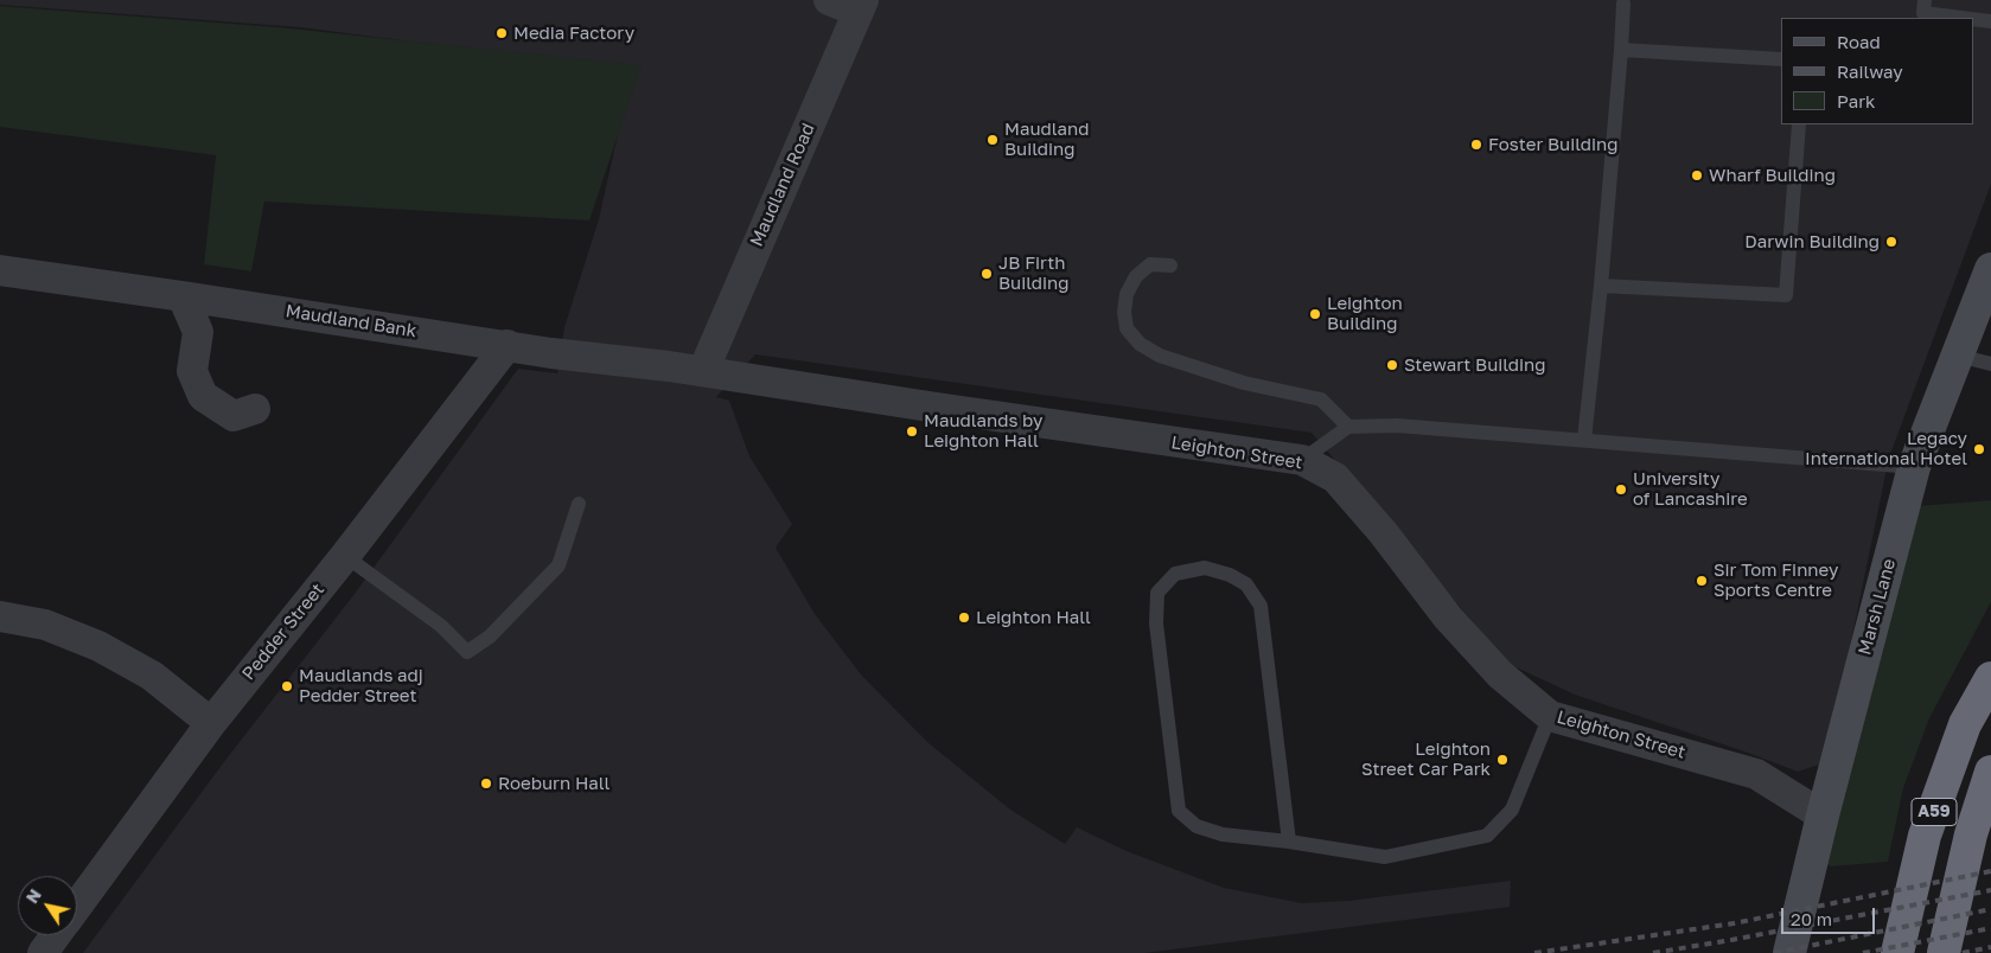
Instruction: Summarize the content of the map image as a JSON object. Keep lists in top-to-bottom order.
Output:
{
  "streets": {
    "highway": ["A59"],
    "street": [
      "Maudland Road",
      "Maudland Bank",
      "Leighton Street",
      "Marsh Lane",
      "Pedder Street"
    ]
  },
  "crossings": [
    ["Maudland Road", "Maudland Bank"],
    ["Maudland Road", "Leighton Street"],
    ["Maudland Bank", "Leighton Street"],
    ["Maudland Bank", "Pedder Street"],
    ["Leighton Street", "Marsh Lane"]
  ],
  "places": [
    "Media Factory",
    "Maudland Building",
    "Foster Building",
    "Wharf Building",
    "Darwin Building",
    "JB Firth Building",
    "Leighton Building",
    "Stewart Building",
    "Maudlands by Leighton Hall",
    "Legacy International Hotel",
    "University of Lancashire",
    "Sir Tom Finney Sports Centre",
    "Leighton Hall",
    "Maudlands adj Pedder Street",
    "Leighton Street Car Park",
    "Roeburn Hall"
  ],
  "legend": ["Road", "Railway", "Park"],
  "scale_bar": "20 m",
  "north": "top left"
}
